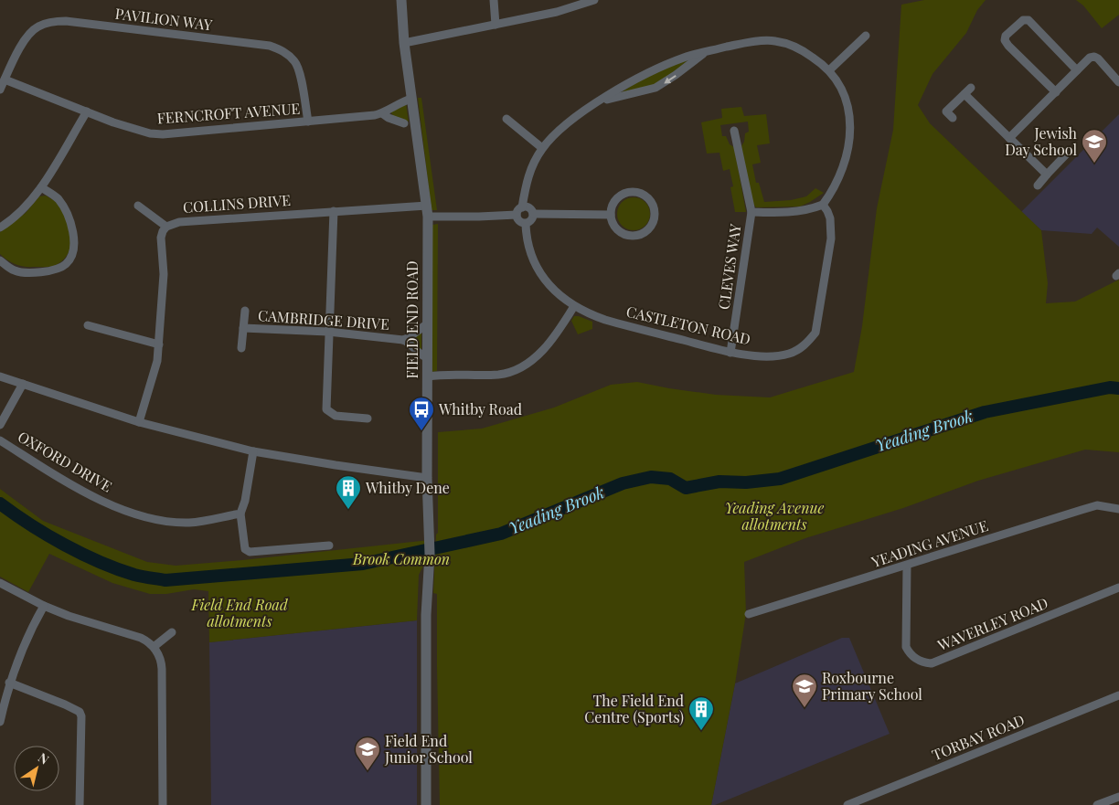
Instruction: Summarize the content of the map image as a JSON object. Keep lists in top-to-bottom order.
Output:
{
  "streets": {
    "street": [
      "PAVILION WAY",
      "FERNCROFT AVENUE",
      "COLLINS DRIVE",
      "CLEVES WAY",
      "CAMBRIDGE DRIVE",
      "FIELD END ROAD",
      "CASTLETON ROAD",
      "OXFORD DRIVE",
      "YEADING AVENUE",
      "WAVERLEY ROAD",
      "TORBAY ROAD"
    ]
  },
  "crossings": [
    ["PAVILION WAY", "FERNCROFT AVENUE"],
    ["FERNCROFT AVENUE", "FIELD END ROAD"],
    ["COLLINS DRIVE", "FIELD END ROAD"],
    ["CLEVES WAY", "CASTLETON ROAD"],
    ["CAMBRIDGE DRIVE", "FIELD END ROAD"],
    ["YEADING AVENUE", "WAVERLEY ROAD"]
  ],
  "water": ["Yeading Brook"],
  "parks": ["Yeading Avenue allotments", "Brook Common", "Field End Road allotments"],
  "places": {
    "school or university": ["Jewish Day School", "Roxbourne Primary School", "Field End Junior School"],
    "bus stop": ["Whitby Road"],
    "building": ["Whitby Dene", "The Field End Centre (Sports)"]
  },
  "north": "top right"
}
